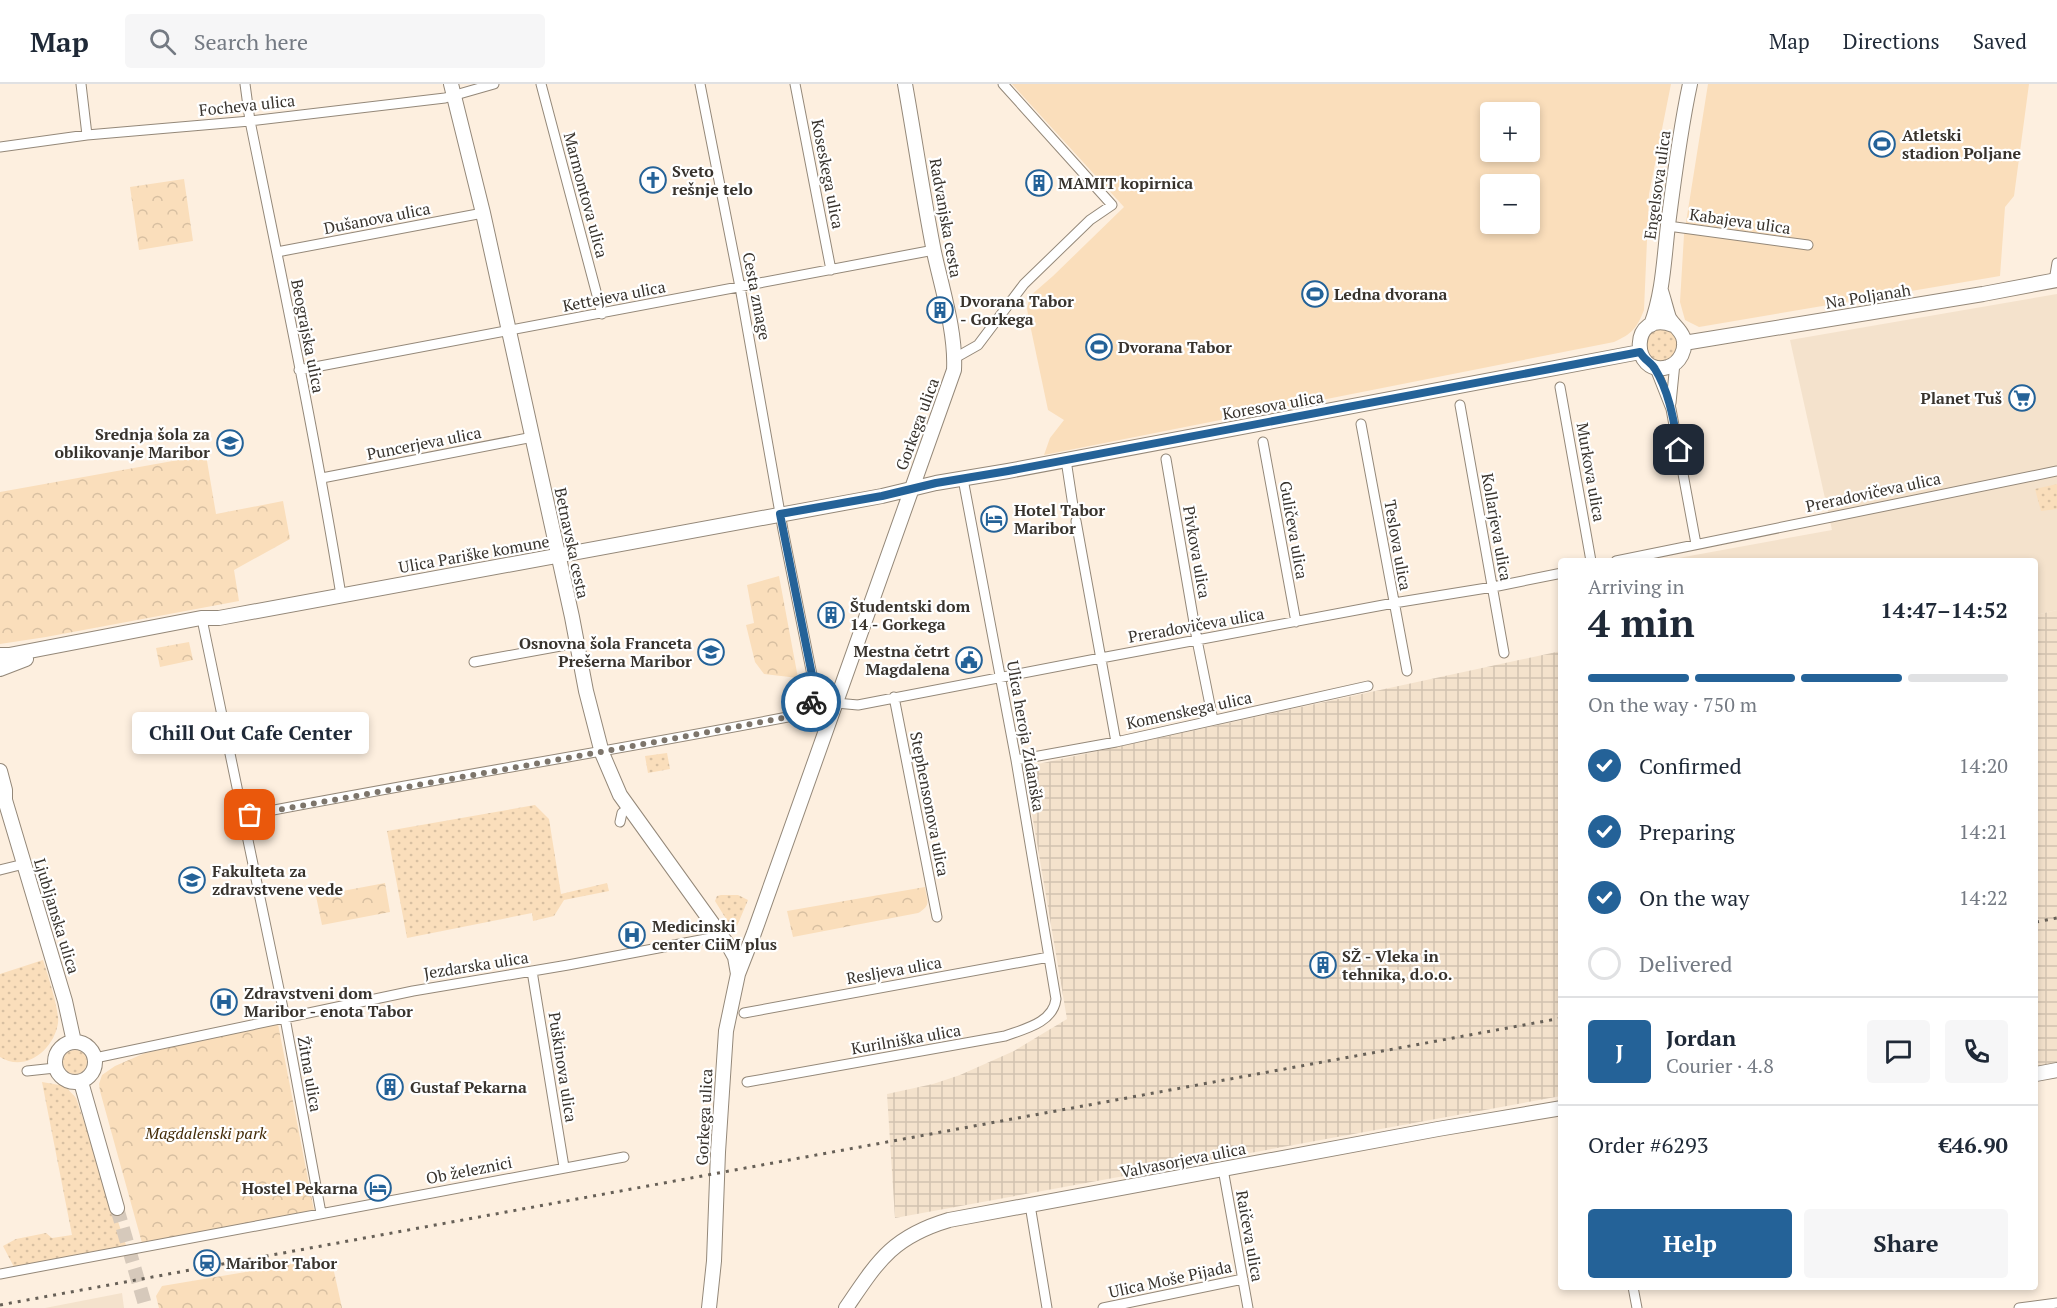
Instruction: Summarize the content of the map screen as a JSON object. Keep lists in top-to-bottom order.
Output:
{
  "streets": {
    "street": [
      "Focheva ulica",
      "Koseskega ulica",
      "Engelsova ulica",
      "Marmontova ulica",
      "Dušanova ulica",
      "Radvanjska cesta",
      "Kabajeva ulica",
      "Kettejeva ulica",
      "Cesta zmage",
      "Na Poljanah",
      "Beograjska ulica",
      "Koresova ulica",
      "Gorkega ulica",
      "Puncerjeva ulica",
      "Murkova ulica",
      "Preradovičeva ulica",
      "Kollarjeva ulica",
      "Guličeva ulica",
      "Betnavska cesta",
      "Teslova ulica",
      "Pivkova ulica",
      "Ulica Pariške komune",
      "Komenskega ulica",
      "Ulica heroja Zidanška",
      "Stephensonova ulica",
      "Ljubljanska ulica",
      "Jezdarska ulica",
      "Resljeva ulica",
      "Kurilniška ulica",
      "Puškinova ulica",
      "Žitna ulica",
      "Valvasorjeva ulica",
      "Ob železnici",
      "Raičeva ulica",
      "Ulica Moše Pijada"
    ]
  },
  "crossings": [
    ["Focheva ulica", "Beograjska ulica"],
    ["Focheva ulica", "Betnavska cesta"],
    ["Koseskega ulica", "Kettejeva ulica"],
    ["Engelsova ulica", "Kabajeva ulica"],
    ["Engelsova ulica", "Na Poljanah"],
    ["Engelsova ulica", "Koresova ulica"],
    ["Marmontova ulica", "Kettejeva ulica"],
    ["Dušanova ulica", "Beograjska ulica"],
    ["Dušanova ulica", "Betnavska cesta"],
    ["Radvanjska cesta", "Kettejeva ulica"],
    ["Radvanjska cesta", "Gorkega ulica"],
    ["Kettejeva ulica", "Cesta zmage"],
    ["Kettejeva ulica", "Beograjska ulica"],
    ["Kettejeva ulica", "Betnavska cesta"],
    ["Cesta zmage", "Betnavska cesta"],
    ["Cesta zmage", "Ulica Pariške komune"],
    ["Cesta zmage", "Žitna ulica"],
    ["Na Poljanah", "Koresova ulica"],
    ["Beograjska ulica", "Puncerjeva ulica"],
    ["Beograjska ulica", "Ulica Pariške komune"],
    ["Koresova ulica", "Gorkega ulica"],
    ["Koresova ulica", "Ulica Pariške komune"],
    ["Koresova ulica", "Ulica heroja Zidanška"],
    ["Gorkega ulica", "Preradovičeva ulica"],
    ["Gorkega ulica", "Betnavska cesta"],
    ["Gorkega ulica", "Ulica Pariške komune"],
    ["Puncerjeva ulica", "Betnavska cesta"],
    ["Preradovičeva ulica", "Kollarjeva ulica"],
    ["Preradovičeva ulica", "Guličeva ulica"],
    ["Preradovičeva ulica", "Teslova ulica"],
    ["Preradovičeva ulica", "Pivkova ulica"],
    ["Preradovičeva ulica", "Ulica heroja Zidanška"],
    ["Preradovičeva ulica", "Stephensonova ulica"],
    ["Betnavska cesta", "Ulica Pariške komune"],
    ["Betnavska cesta", "Jezdarska ulica"],
    ["Pivkova ulica", "Komenskega ulica"],
    ["Ulica Pariške komune", "Žitna ulica"],
    ["Komenskega ulica", "Ulica heroja Zidanška"],
    ["Ulica heroja Zidanška", "Resljeva ulica"],
    ["Ulica heroja Zidanška", "Kurilniška ulica"],
    ["Ljubljanska ulica", "Jezdarska ulica"],
    ["Jezdarska ulica", "Puškinova ulica"],
    ["Jezdarska ulica", "Žitna ulica"],
    ["Puškinova ulica", "Ob železnici"],
    ["Žitna ulica", "Ob železnici"],
    ["Valvasorjeva ulica", "Raičeva ulica"],
    ["Raičeva ulica", "Ulica Moše Pijada"]
  ],
  "parks": ["Magdalenski park"],
  "places": {
    "sports": ["Atletski stadion Poljane", "Ledna dvorana", "Dvorana Tabor"],
    "church": ["Sveto rešnje telo"],
    "building": [
      "MAMIT kopirnica",
      "Dvorana Tabor - Gorkega",
      "Študentski dom 14 - Gorkega",
      "SŽ - Vleka in tehnika, d.o.o.",
      "Gustaf Pekarna"
    ],
    "supermarket": ["Planet Tuš"],
    "school or university": ["Srednja šola za oblikovanje Maribor", "Osnovna šola Franceta Prešerna Maribor", "Fakulteta za zdravstvene vede"],
    "hotel": ["Hotel Tabor Maribor", "Hostel Pekarna"],
    "public building": ["Mestna četrt Magdalena"],
    "other": ["Chill Out Cafe Center"],
    "hospital": ["Medicinski center CiiM plus", "Zdravstveni dom Maribor - enota Tabor"],
    "station": ["Maribor Tabor"]
  },
  "page": {
    "header": "Map",
    "search": "Search here",
    "nav": ["Map", "Directions", "Saved"],
    "map_buttons": ["+", "−"],
    "heading": ["4 min", "Arriving in", "14:47–14:52"],
    "panel": [
      "Jordan",
      "Courier · 4.8",
      "Order #6293",
      "€46.90"
    ],
    "bar": "On the way · 750 m",
    "bubble": "Chill Out Cafe Center",
    "list": [
      ["Confirmed", "14:20"],
      ["Preparing", "14:21"],
      ["On the way", "14:22"],
      "Delivered"
    ],
    "round": "J",
    "buttons": ["Help", "Share"]
  }
}
